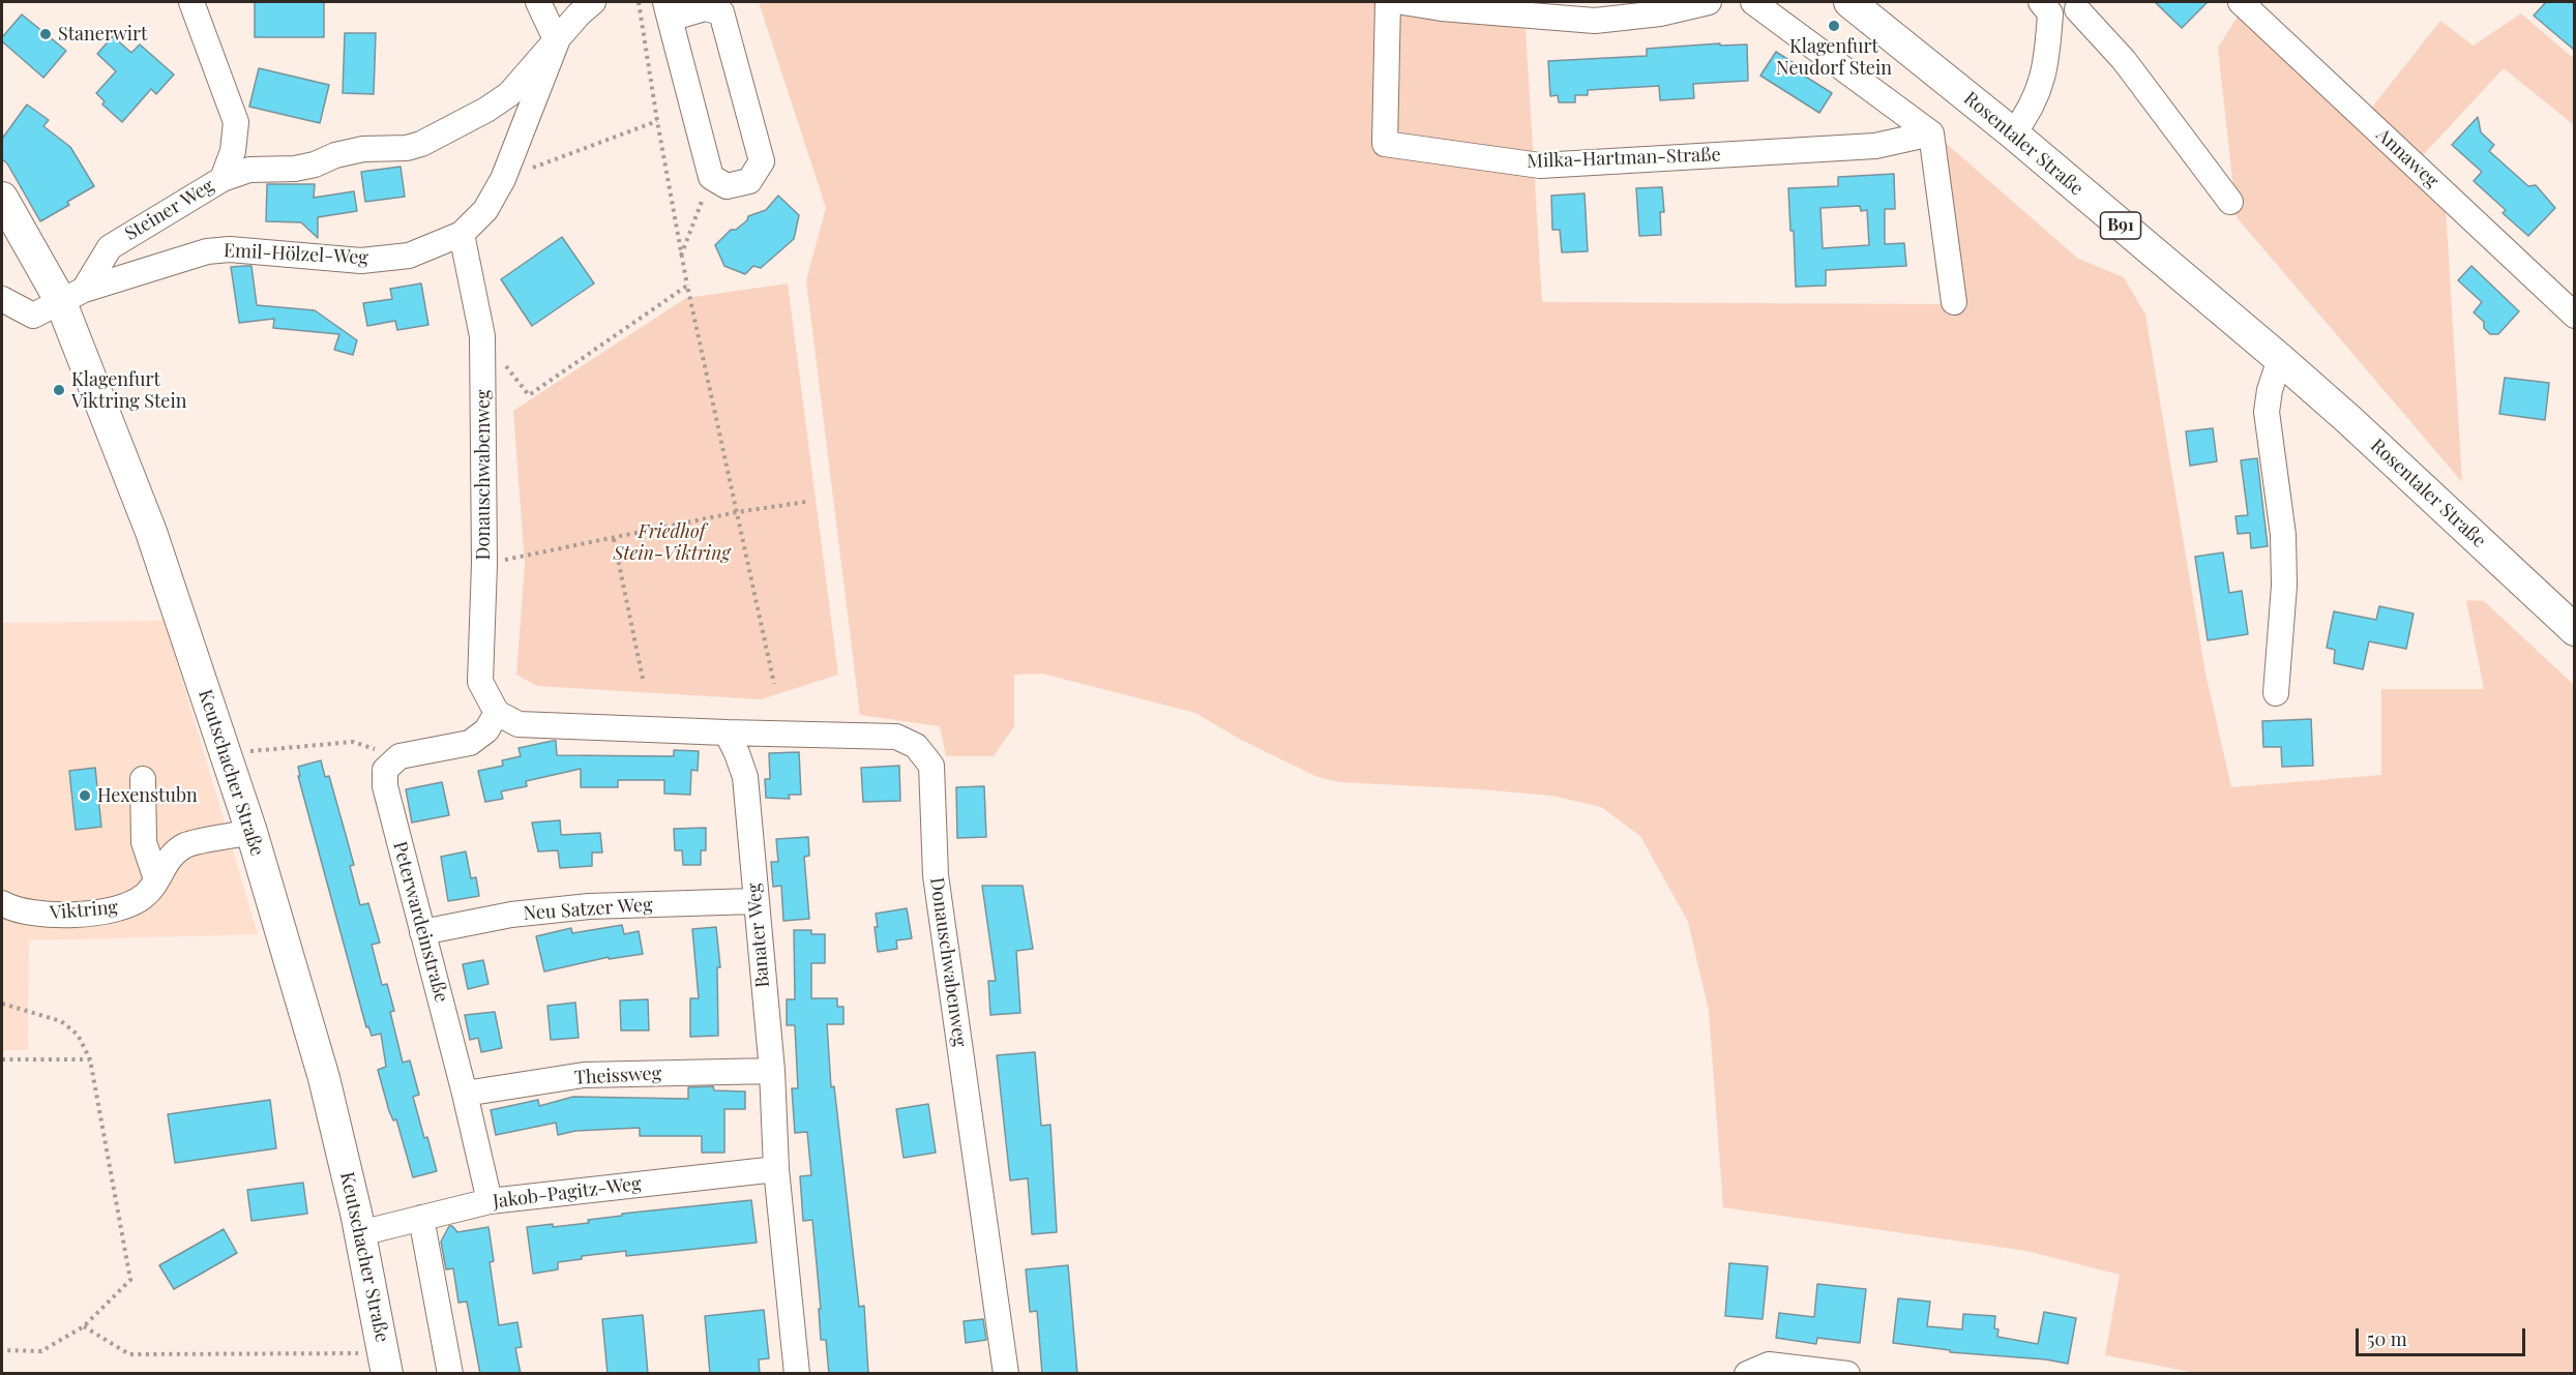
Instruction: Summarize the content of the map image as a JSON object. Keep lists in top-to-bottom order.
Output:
{
  "streets": {
    "main road": ["Rosentaler Straße", "B91", "Keutschacher Straße"],
    "street": [
      "Milka-Hartman-Straße",
      "Annaweg",
      "Steiner Weg",
      "Emil-Hölzel-Weg",
      "Donauschwabenweg",
      "Neu Satzer Weg",
      "Viktring",
      "Peterwardeinstraße",
      "Banater Weg",
      "Theissweg",
      "Jakob-Pagitz-Weg"
    ]
  },
  "crossings": [
    ["Steiner Weg", "Emil-Hölzel-Weg"],
    ["Steiner Weg", "Keutschacher Straße"],
    ["Emil-Hölzel-Weg", "Donauschwabenweg"],
    ["Emil-Hölzel-Weg", "Keutschacher Straße"],
    ["Donauschwabenweg", "Banater Weg"],
    ["Keutschacher Straße", "Viktring"],
    ["Keutschacher Straße", "Jakob-Pagitz-Weg"],
    ["Neu Satzer Weg", "Peterwardeinstraße"],
    ["Neu Satzer Weg", "Banater Weg"],
    ["Peterwardeinstraße", "Theissweg"],
    ["Peterwardeinstraße", "Jakob-Pagitz-Weg"],
    ["Banater Weg", "Theissweg"],
    ["Banater Weg", "Jakob-Pagitz-Weg"]
  ],
  "parks": ["Friedhof Stein-Viktring"],
  "places": [
    "Klagenfurt Neudorf Stein",
    "Stanerwirt",
    "Klagenfurt Viktring Stein",
    "Hexenstubn"
  ],
  "scale_bar": "50 m"
}
